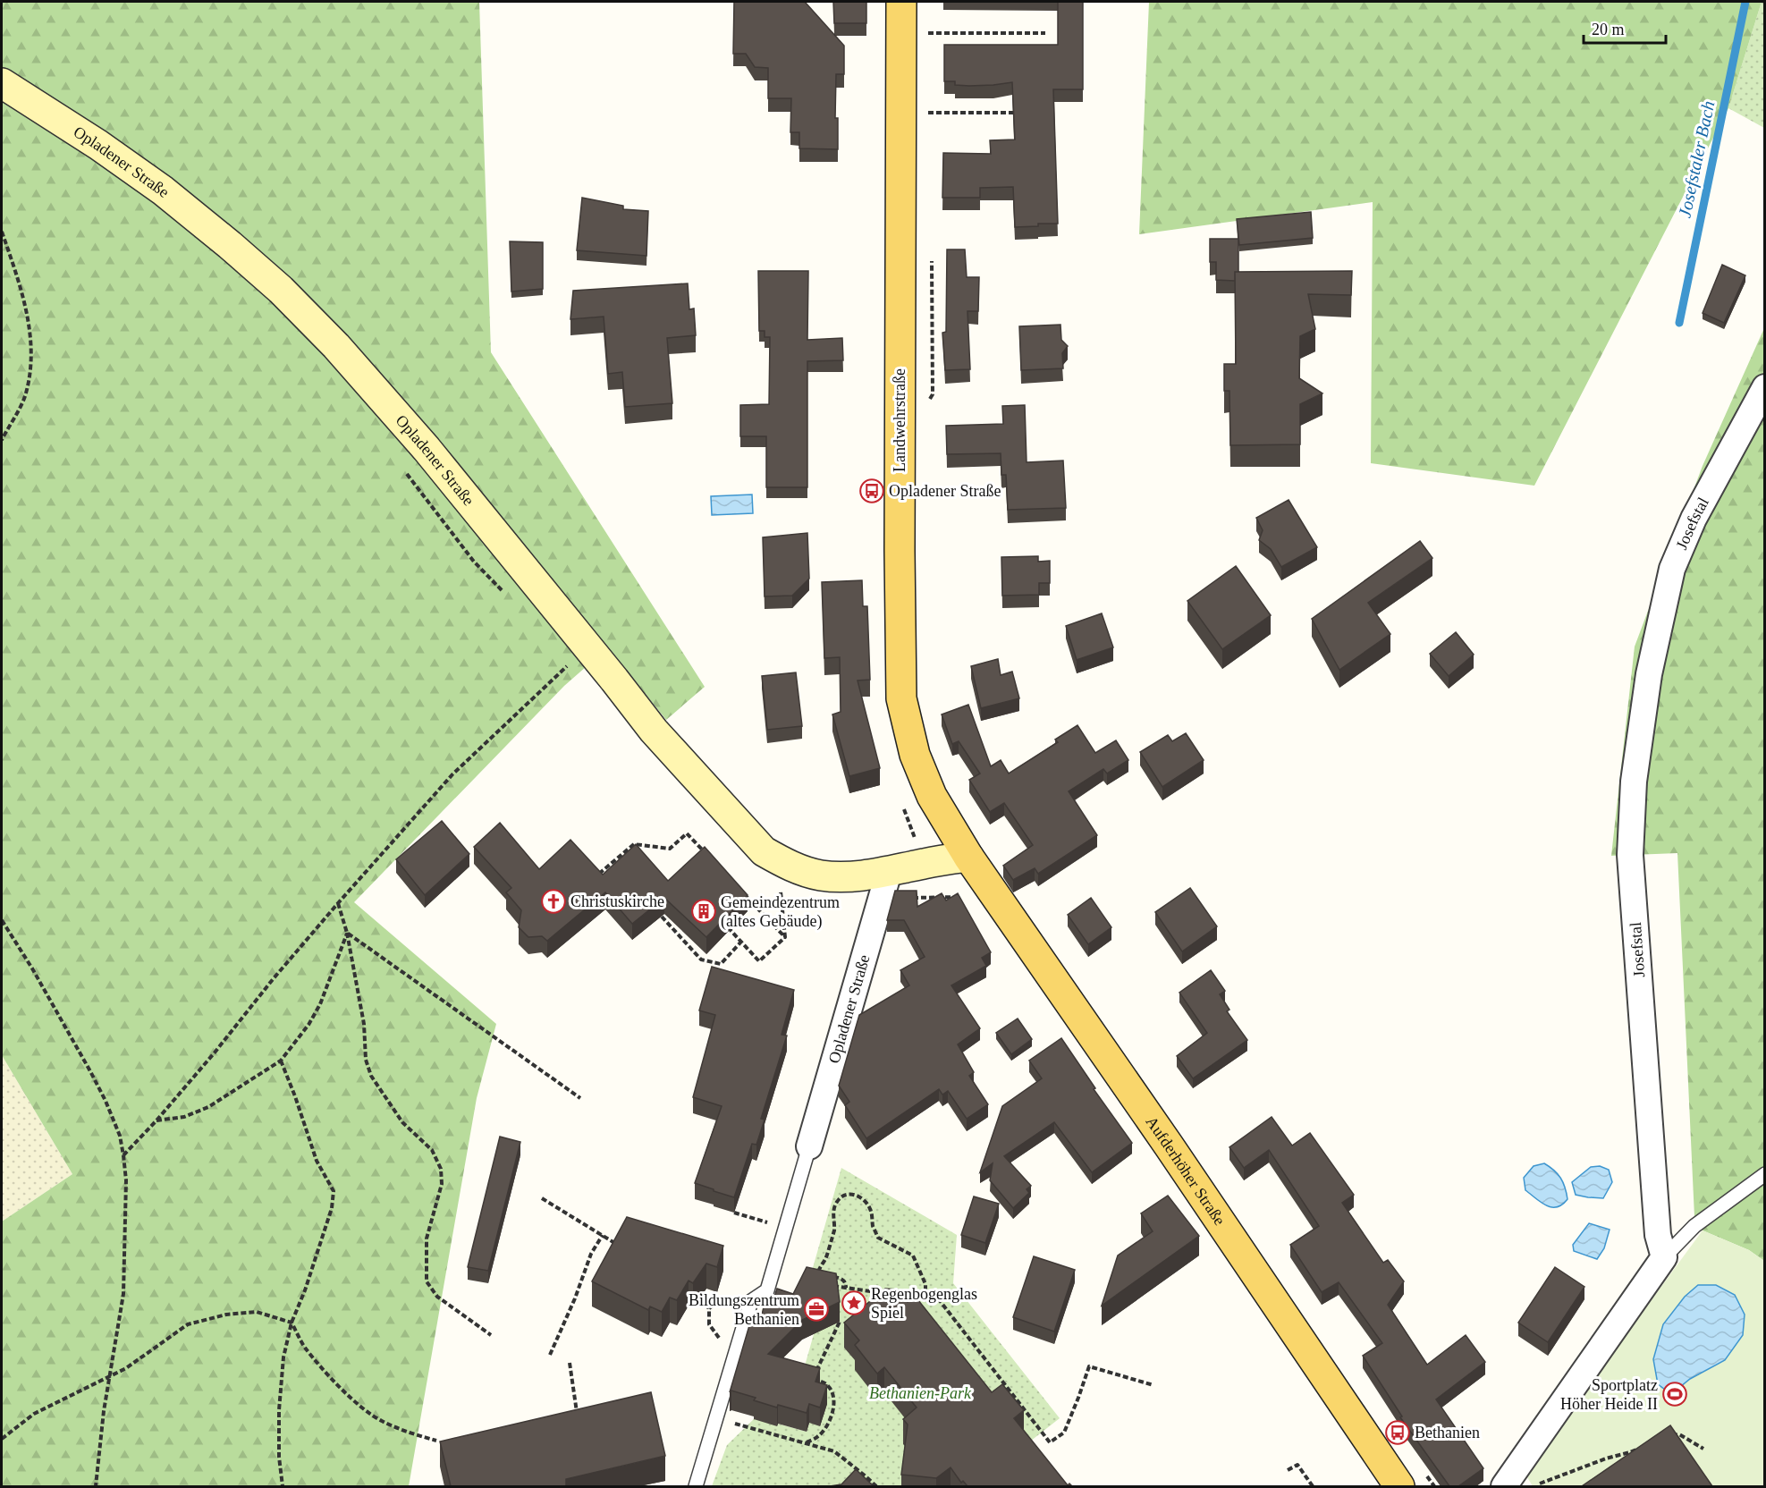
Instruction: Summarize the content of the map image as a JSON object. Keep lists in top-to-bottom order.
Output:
{
  "streets": {
    "main road": ["Opladener Straße", "Landwehrstraße", "Aufderhöher Straße"],
    "street": ["Josefstal"]
  },
  "crossings": [
    ["Opladener Straße", "Landwehrstraße"],
    ["Opladener Straße", "Aufderhöher Straße"],
    ["Landwehrstraße", "Aufderhöher Straße"]
  ],
  "water": ["Josefstaler Bach"],
  "parks": ["Bethanien-Park"],
  "places": {
    "bus stop": ["Opladener Straße", "Bethanien"],
    "church": ["Christuskirche"],
    "building": ["Gemeindezentrum (altes Gebäude)"],
    "place": ["Regenbogenglas Spiel"],
    "office": ["Bildungszentrum Bethanien"],
    "sports": ["Sportplatz Höher Heide II"]
  },
  "scale_bar": "20 m"
}
